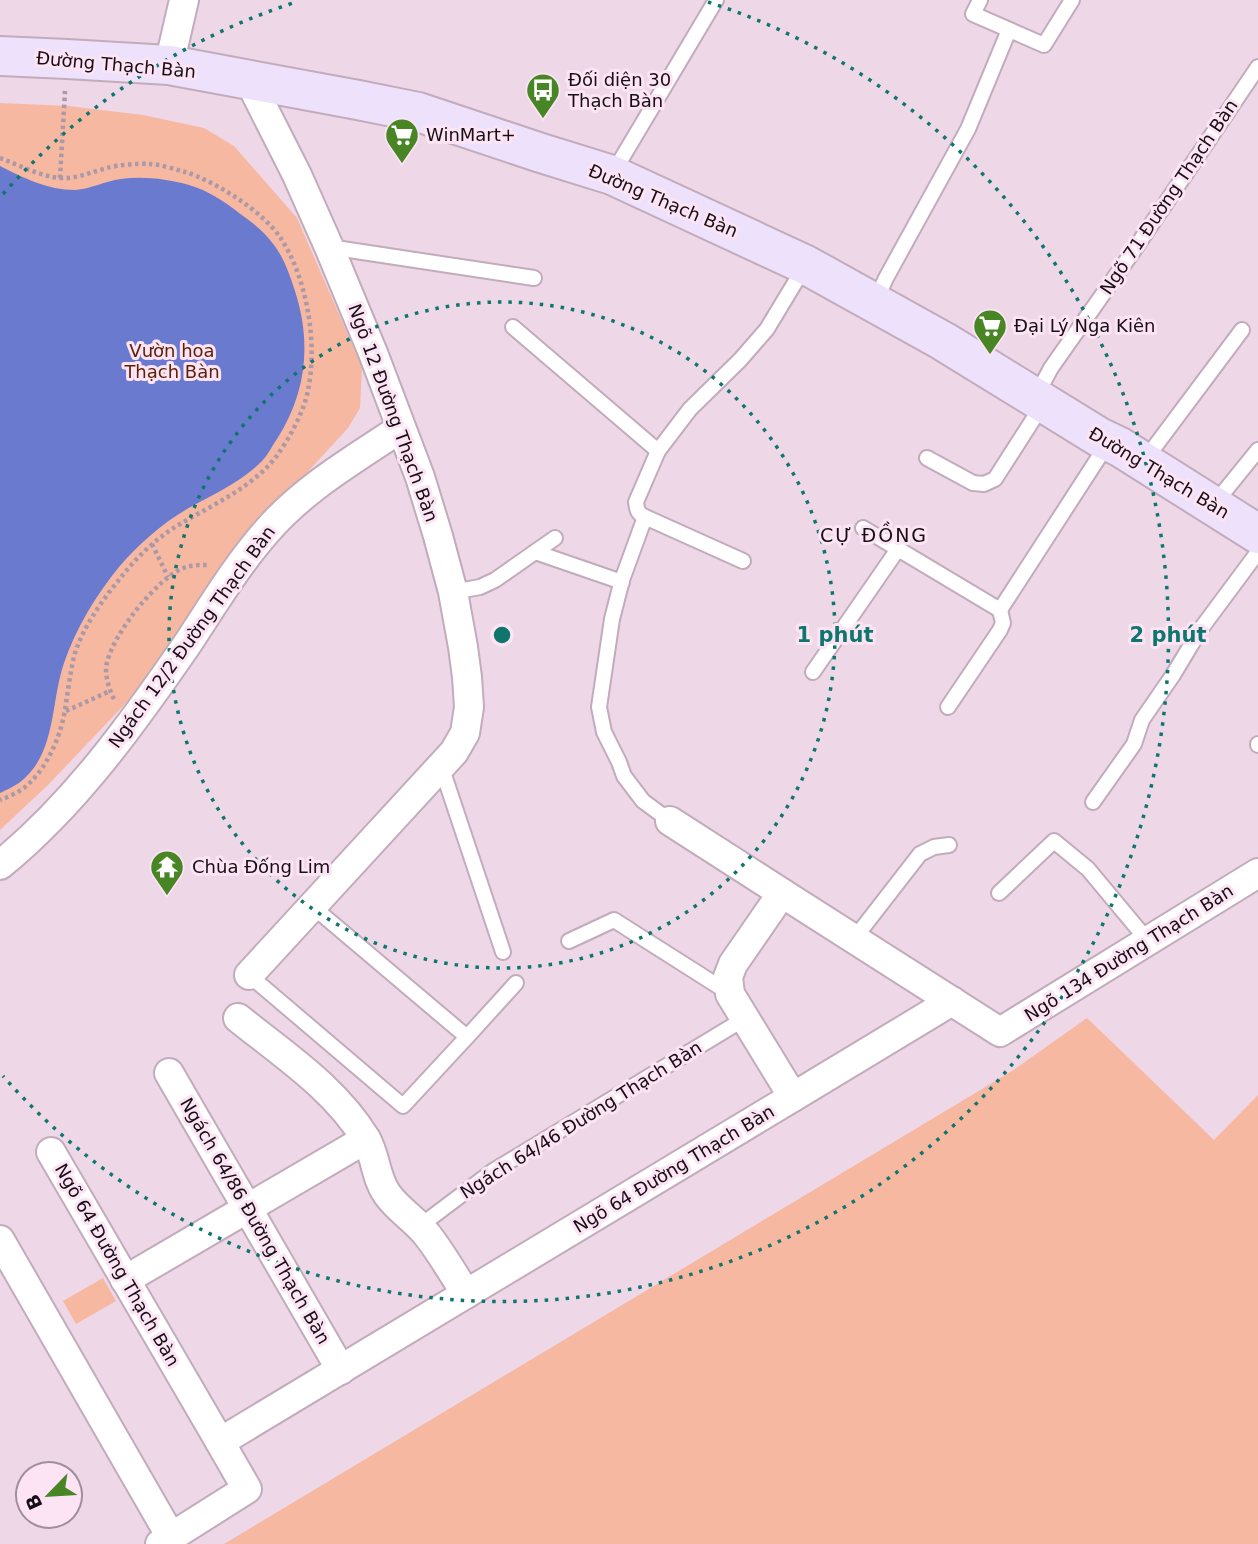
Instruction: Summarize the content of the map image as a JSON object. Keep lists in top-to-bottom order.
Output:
{
  "streets": {
    "main road": ["Đường Thạch Bàn"],
    "street": [
      "Ngõ 12 Đường Thạch Bàn",
      "Ngách 12/2 Đường Thạch Bàn",
      "Ngõ 134 Đường Thạch Bàn",
      "Ngõ 64 Đường Thạch Bàn",
      "Ngách 64/86 Đường Thạch Bàn"
    ],
    "lane": ["Ngõ 71 Đường Thạch Bàn", "Ngách 64/46 Đường Thạch Bàn"]
  },
  "crossings": [
    ["Đường Thạch Bàn", "Ngõ 71 Đường Thạch Bàn"],
    ["Đường Thạch Bàn", "Ngõ 12 Đường Thạch Bàn"],
    ["Ngõ 12 Đường Thạch Bàn", "Ngách 12/2 Đường Thạch Bàn"],
    ["Ngách 64/46 Đường Thạch Bàn", "Ngõ 64 Đường Thạch Bàn"],
    ["Ngõ 64 Đường Thạch Bàn", "Ngách 64/86 Đường Thạch Bàn"]
  ],
  "districts": ["CỰ ĐỒNG"],
  "parks": ["Vườn hoa Thạch Bàn"],
  "places": {
    "bus stop": ["Đối diện 30 Thạch Bàn"],
    "supermarket": ["WinMart+", "Đại Lý Nga Kiên"],
    "temple": ["Chùa Đống Lim"]
  },
  "north": "bottom left",
  "rings": ["1 phút", "2 phút"]
}
